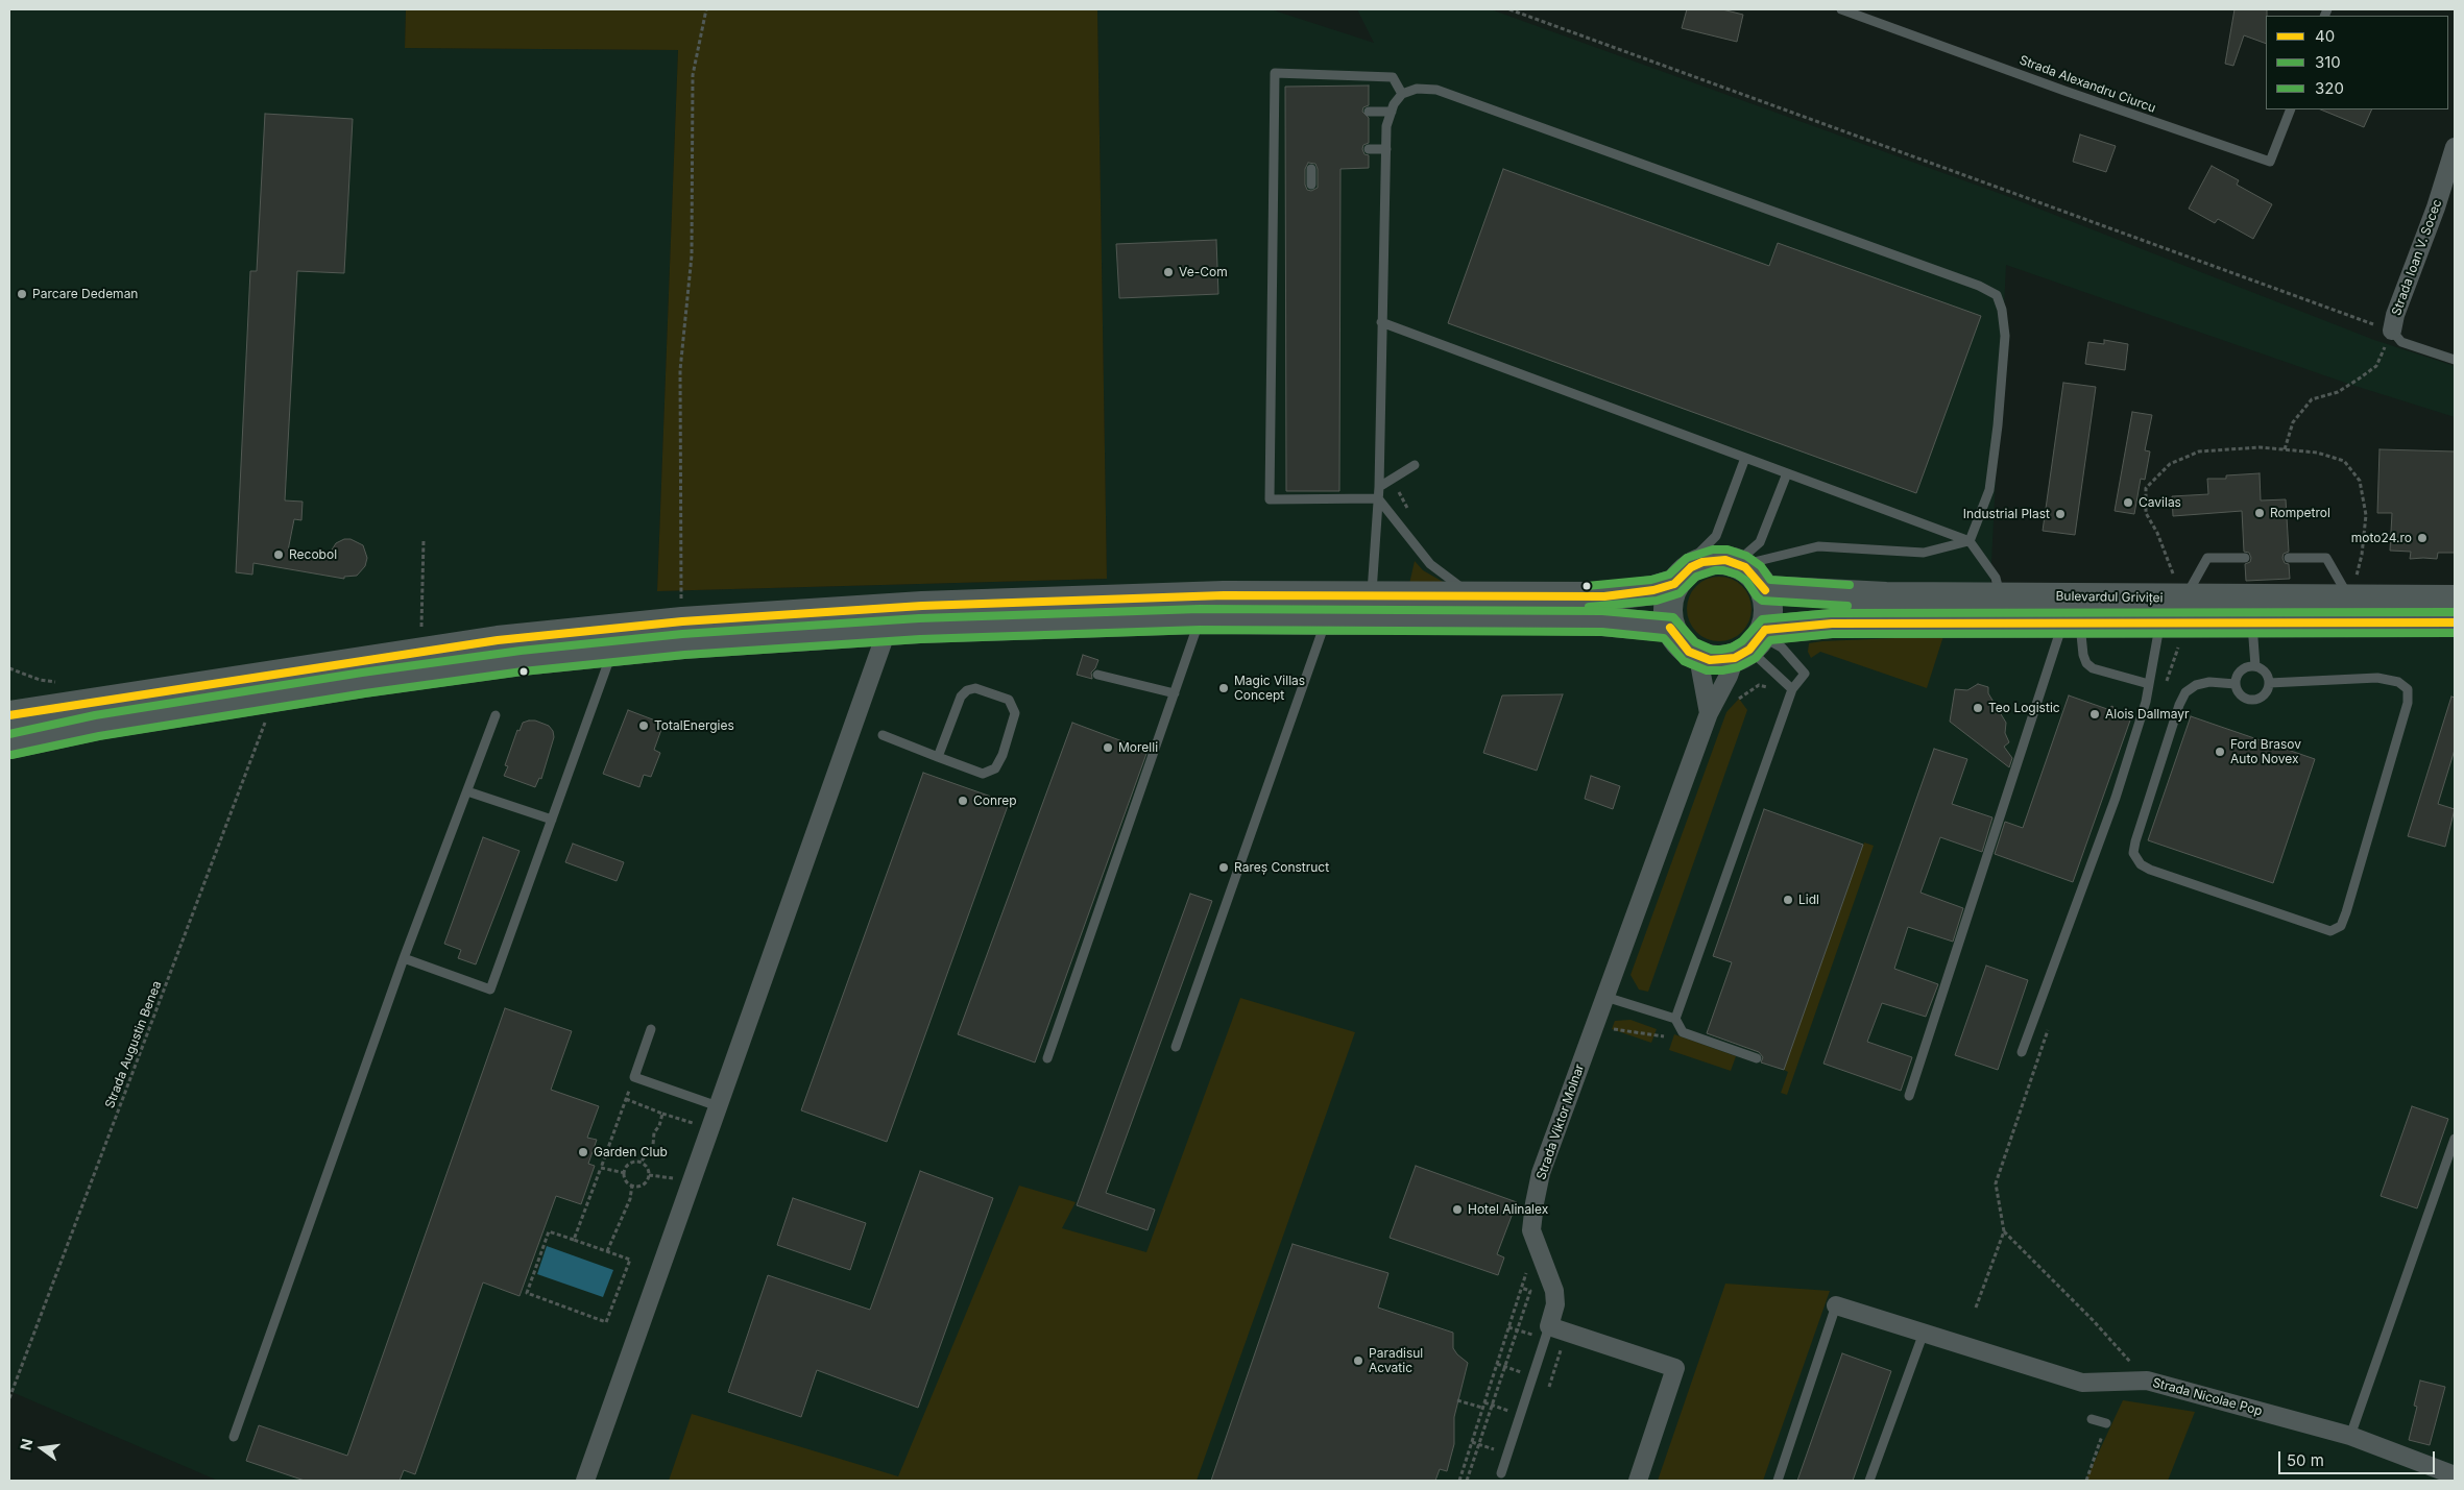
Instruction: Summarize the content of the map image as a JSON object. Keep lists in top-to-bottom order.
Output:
{
  "streets": {
    "main road": ["Bulevardul Griviței"],
    "street": ["Strada Ioan V. Socec", "Strada Viktor Molnar", "Strada Nicolae Pop"],
    "lane": ["Strada Alexandru Ciurcu"],
    "path": ["Strada Augustin Benea"]
  },
  "crossings": [
    ["Bulevardul Griviței", "Strada Viktor Molnar"]
  ],
  "places": [
    "Ve-Com",
    "Parcare Dedeman",
    "Cavilas",
    "Rompetrol",
    "Industrial Plast",
    "moto24.ro",
    "Recobol",
    "Magic Villas Concept",
    "Teo Logistic",
    "Alois Dallmayr",
    "TotalEnergies",
    "Morelli",
    "Ford Brasov Auto Novex",
    "Conrep",
    "Rareș Construct",
    "Lidl",
    "Garden Club",
    "Hotel Alinalex",
    "Paradisul Acvatic"
  ],
  "lines": ["transit line 320", "transit line 40", "transit line 310"],
  "legend": ["40", "310", "320"],
  "scale_bar": "50 m",
  "north": "left"
}
